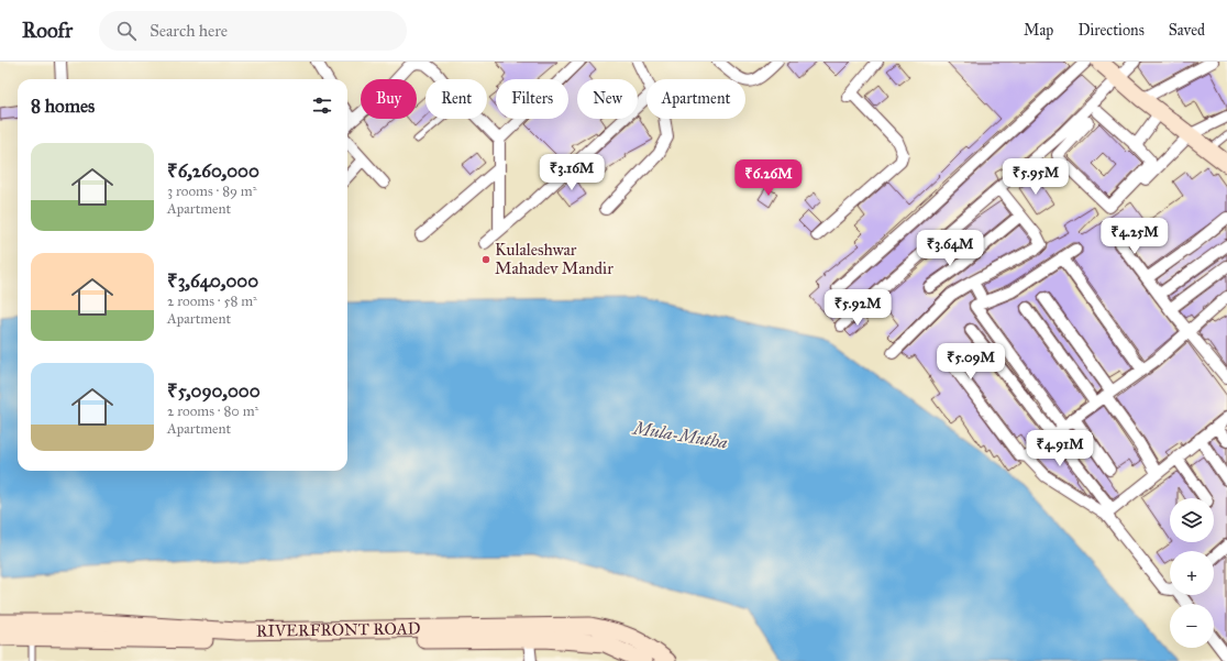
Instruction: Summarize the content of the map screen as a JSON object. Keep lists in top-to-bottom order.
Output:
{
  "streets": {
    "street": ["RIVERFRONT ROAD"]
  },
  "water": ["Mula-Mutha"],
  "places": ["Kulaleshwar Mahadev Mandir"],
  "page": {
    "header": "Roofr",
    "search": "Search here",
    "nav": ["Map", "Directions", "Saved"],
    "chip": [
      "Buy",
      "Rent",
      "Filters",
      "New",
      "Apartment"
    ],
    "heading": "8 homes",
    "list": [
      {
        "name": "₹6,260,000",
        "note": "3 rooms · 89 m² · Apartment"
      },
      {
        "name": "₹3,640,000",
        "note": "2 rooms · 58 m² · Apartment"
      },
      {
        "name": "₹5,090,000",
        "note": "2 rooms · 80 m² · Apartment"
      }
    ],
    "price": [
      "₹3.16M",
      "₹5.95M",
      "₹6.26M",
      "₹4.25M",
      "₹3.64M",
      "₹5.92M",
      "₹5.09M",
      "₹4.91M"
    ],
    "map_buttons": ["+", "−"]
  }
}
